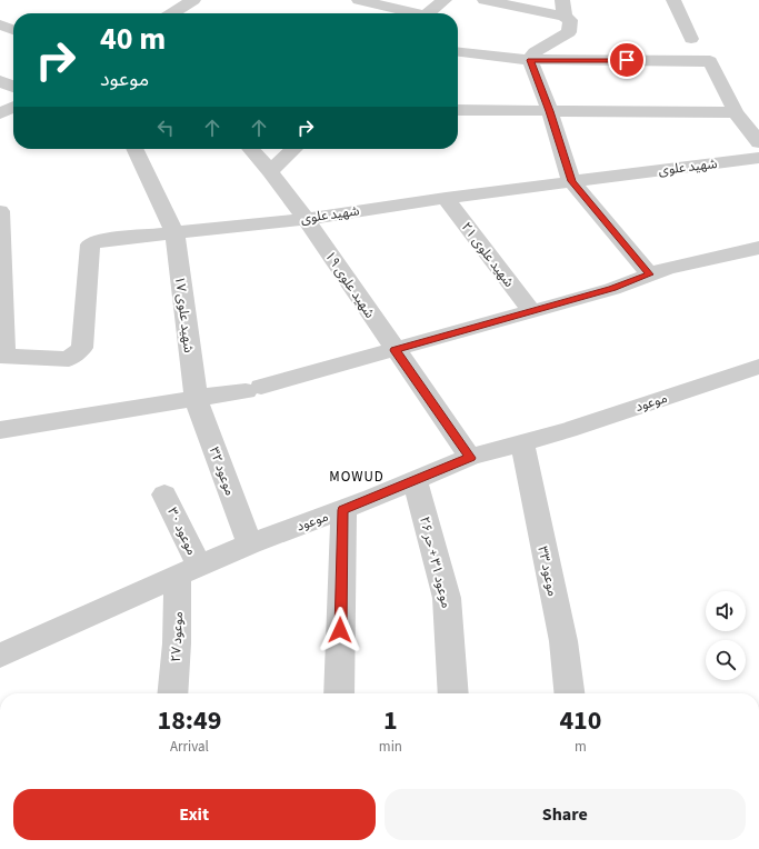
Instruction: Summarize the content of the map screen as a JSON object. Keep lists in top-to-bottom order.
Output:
{
  "streets": {
    "street": [
      "شهید علوی",
      "شهید علوی ۲۱",
      "شهید علوی ۱۹",
      "شهید علوی ۱۷",
      "موعود",
      "موعود ۳۲",
      "موعود ۳۰",
      "موعود ۳۱ + حر ۲۶",
      "موعود ۳۳",
      "موعود ۲۷"
    ]
  },
  "crossings": [
    ["شهید علوی", "شهید علوی ۲۱"],
    ["شهید علوی", "شهید علوی ۱۹"],
    ["شهید علوی", "شهید علوی ۱۷"],
    ["شهید علوی ۱۹", "موعود"],
    ["شهید علوی ۱۷", "موعود ۳۲"],
    ["موعود", "موعود ۳۲"],
    ["موعود", "موعود ۳۰"],
    ["موعود", "موعود ۳۱ + حر ۲۶"],
    ["موعود", "موعود ۳۳"],
    ["موعود", "موعود ۲۷"],
    ["موعود ۳۰", "موعود ۲۷"]
  ],
  "districts": ["MOWUD"],
  "page": {
    "turn": ["40 m", "موعود"],
    "eta": [
      "18:49",
      "Arrival",
      "1",
      "min",
      "410",
      "m"
    ],
    "buttons": ["Exit", "Share"]
  }
}
